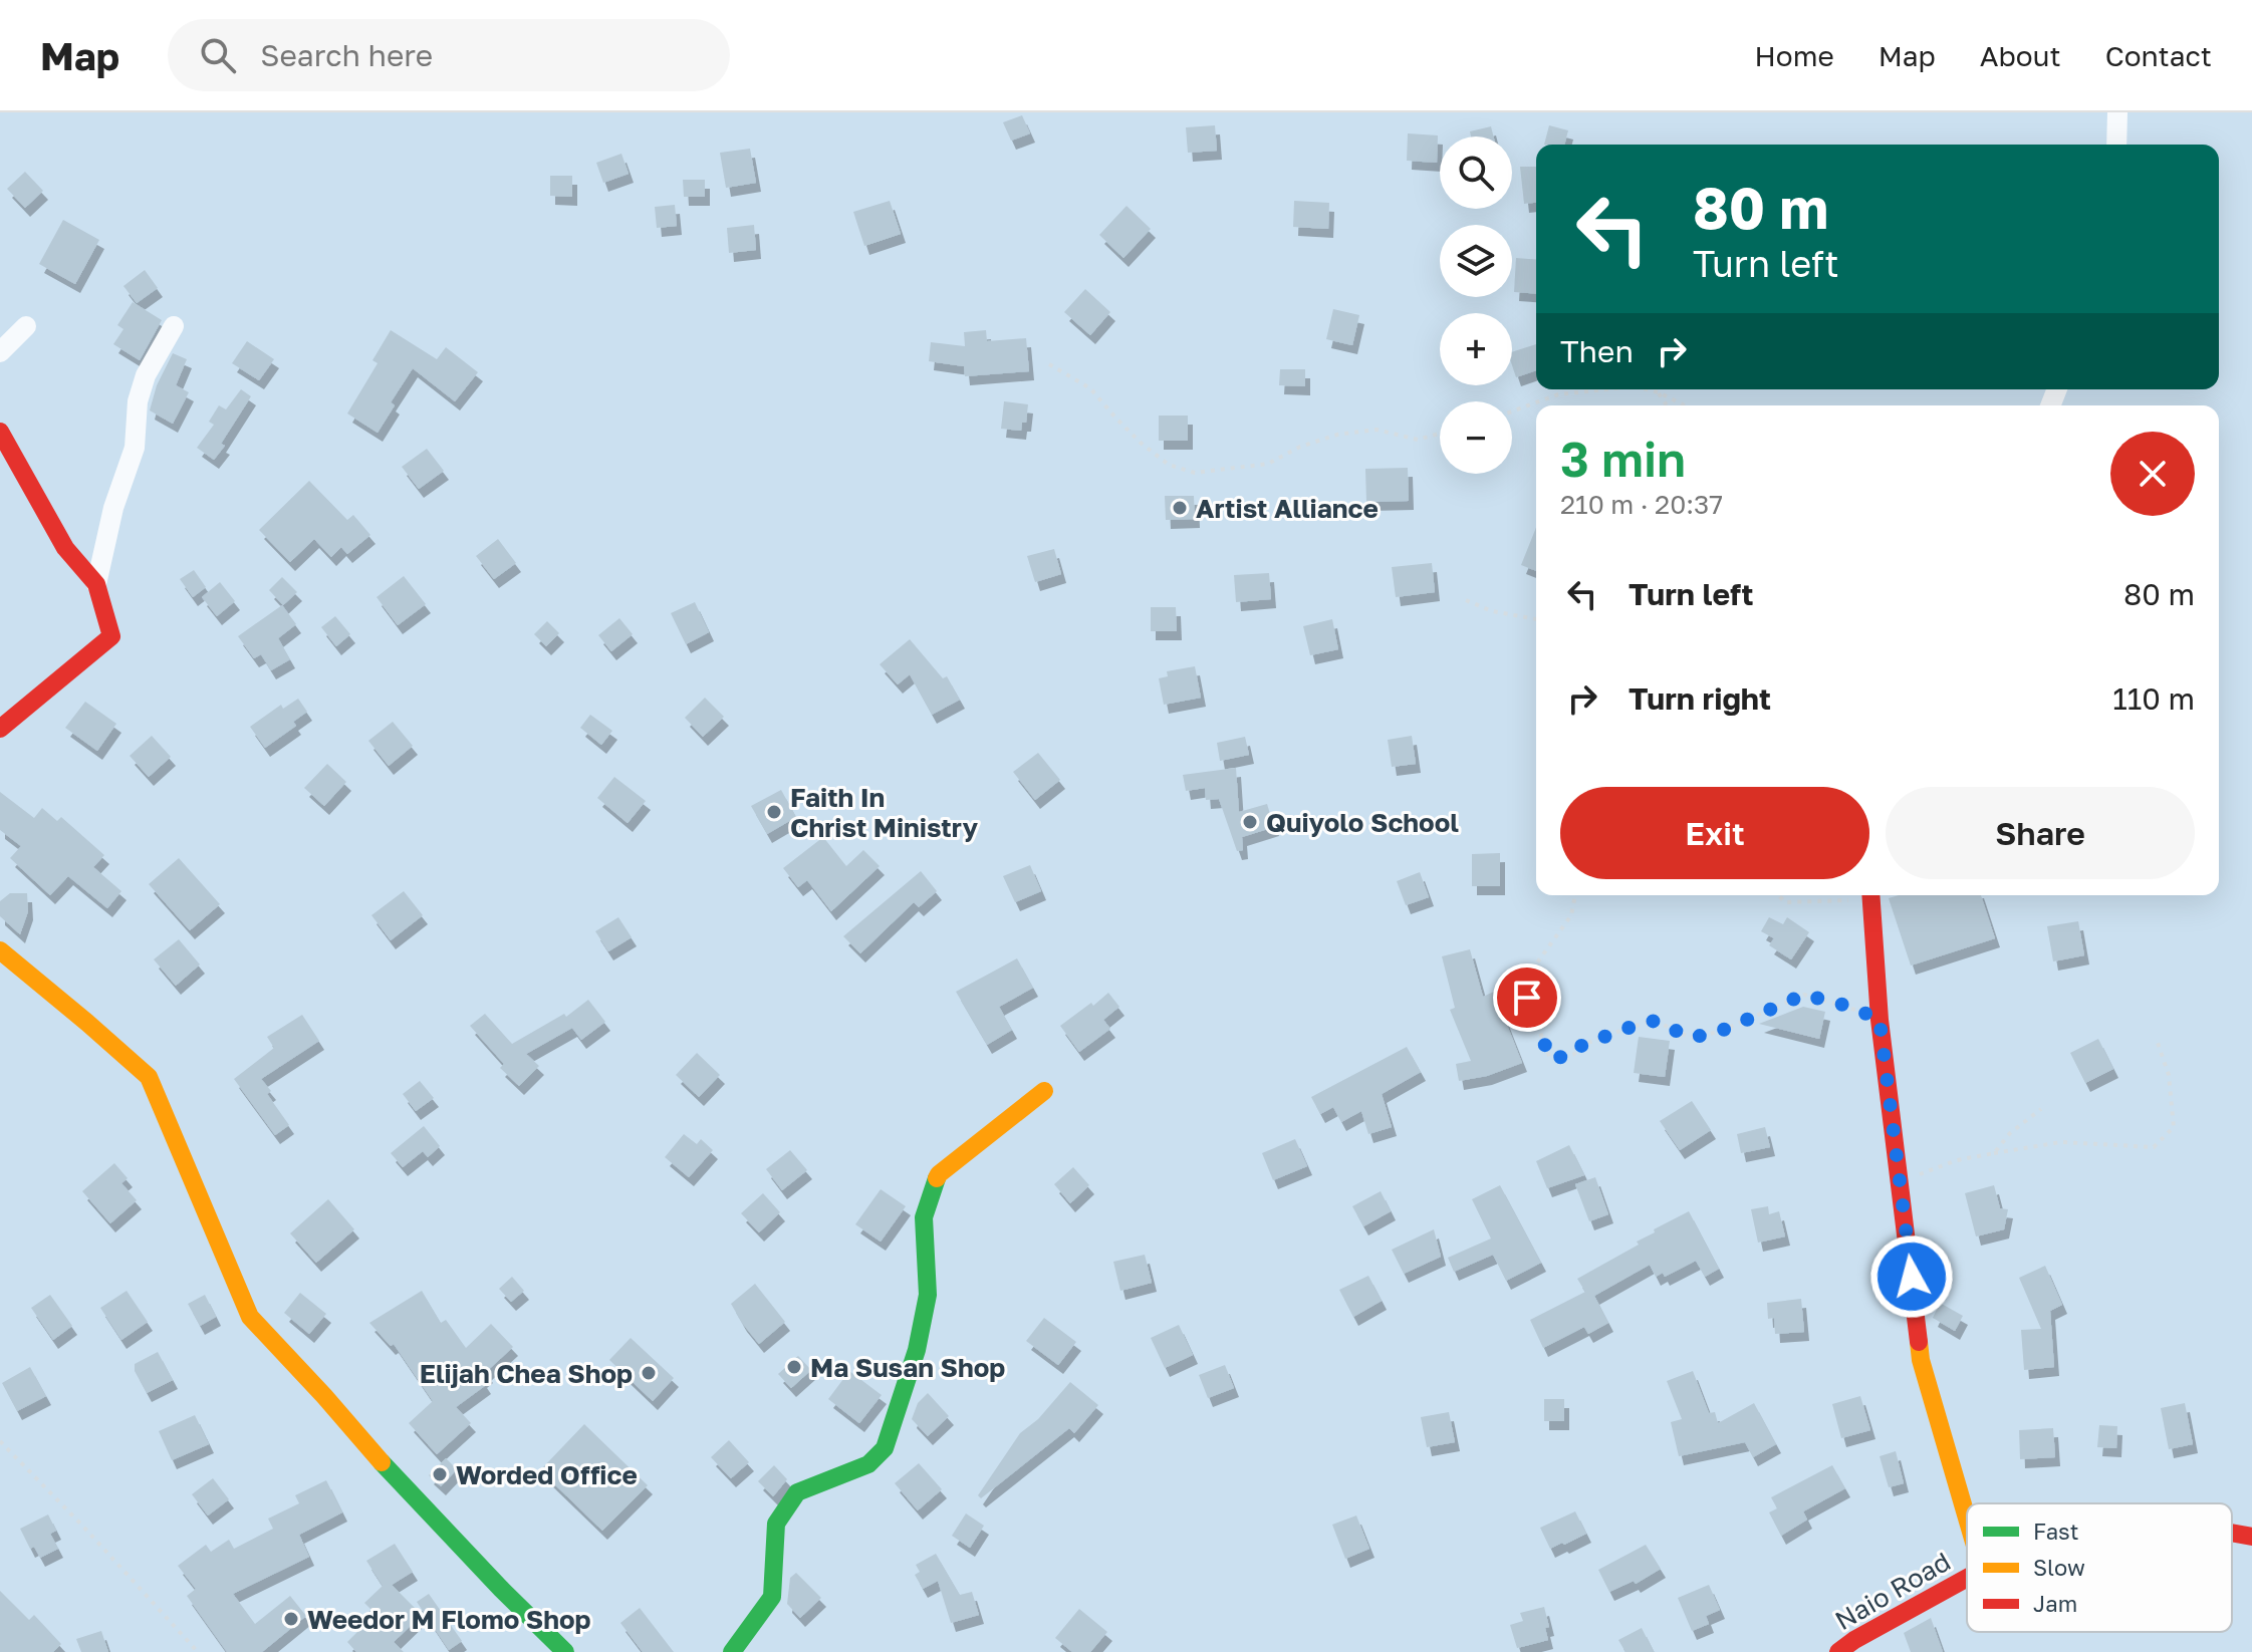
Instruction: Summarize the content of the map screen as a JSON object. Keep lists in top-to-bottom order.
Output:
{
  "streets": {
    "street": ["Naio Road"]
  },
  "places": [
    "Artist Alliance",
    "Faith In Christ Ministry",
    "Quiyolo School",
    "Ma Susan Shop",
    "Elijah Chea Shop",
    "Worded Office",
    "Weedor M Flomo Shop"
  ],
  "legend": ["Fast", "Slow", "Jam"],
  "page": {
    "header": "Map",
    "search": "Search here",
    "nav": [
      "Home",
      "Map",
      "About",
      "Contact"
    ],
    "map_buttons": ["+", "−"],
    "turn": ["80 m", "Turn left"],
    "then": "Then",
    "heading": ["3 min", "210 m · 20:37"],
    "list": [
      {
        "name": "Turn left",
        "value": "80 m"
      },
      {
        "name": "Turn right",
        "value": "110 m"
      }
    ],
    "buttons": ["Exit", "Share"]
  }
}
